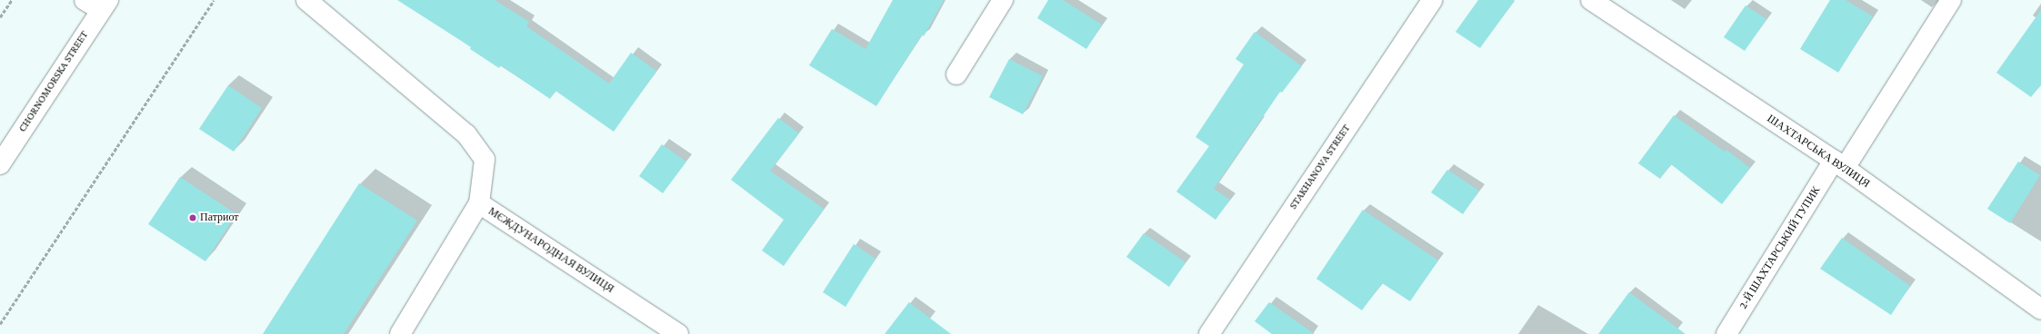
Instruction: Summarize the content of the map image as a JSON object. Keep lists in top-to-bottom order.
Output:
{
  "streets": {
    "street": [
      "CHORNOMORSKA STREET",
      "ШАХТАРСЬКА ВУЛИЦЯ",
      "STAKHANOVA STREET",
      "2-Й ШАХТАРСЬКИЙ ТУПИК",
      "МЄЖДУНАРОДНАЯ ВУЛИЦЯ"
    ]
  },
  "crossings": [
    ["ШАХТАРСЬКА ВУЛИЦЯ", "2-Й ШАХТАРСЬКИЙ ТУПИК"]
  ],
  "places": ["Патриот"]
}
